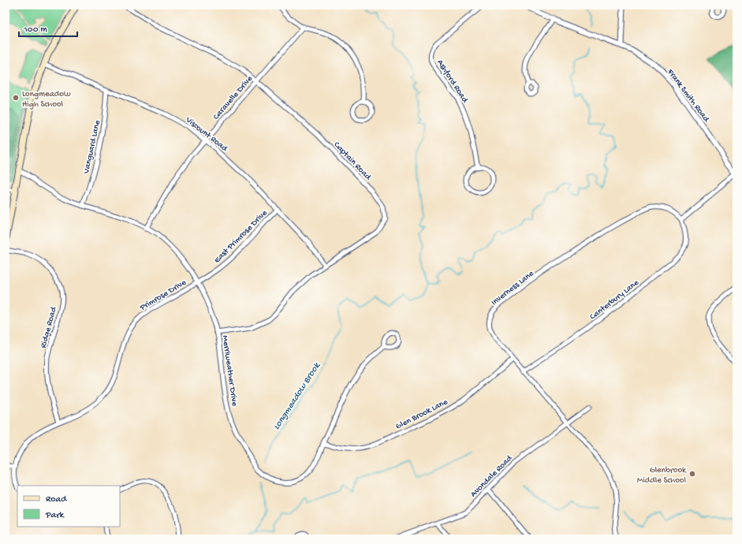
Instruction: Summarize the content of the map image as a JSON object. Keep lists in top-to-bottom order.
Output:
{
  "streets": {
    "street": [
      "Ashford Road",
      "Frank Smith Road",
      "Caravelle Drive",
      "Viscount Road",
      "Vanguard Lane",
      "Captain Road",
      "East Primrose Drive",
      "Inverness Lane",
      "Primrose Drive",
      "Canterbury Lane",
      "Ridge Road",
      "Merriweather Drive",
      "Glen Brook Lane",
      "Avondale Road"
    ]
  },
  "crossings": [
    ["Caravelle Drive", "Viscount Road"],
    ["Caravelle Drive", "Captain Road"],
    ["Caravelle Drive", "Merriweather Drive"],
    ["Viscount Road", "Vanguard Lane"],
    ["Viscount Road", "Captain Road"],
    ["Viscount Road", "East Primrose Drive"],
    ["Vanguard Lane", "Merriweather Drive"],
    ["Captain Road", "Merriweather Drive"],
    ["East Primrose Drive", "Primrose Drive"],
    ["East Primrose Drive", "Merriweather Drive"],
    ["Inverness Lane", "Canterbury Lane"],
    ["Inverness Lane", "Glen Brook Lane"],
    ["Inverness Lane", "Avondale Road"],
    ["Primrose Drive", "Ridge Road"],
    ["Primrose Drive", "Merriweather Drive"],
    ["Merriweather Drive", "Glen Brook Lane"]
  ],
  "water": ["Longmeadow Brook"],
  "places": ["Longmeadow High School", "Glenbrook Middle School"],
  "legend": ["Road", "Park"],
  "scale_bar": "100 m"
}
